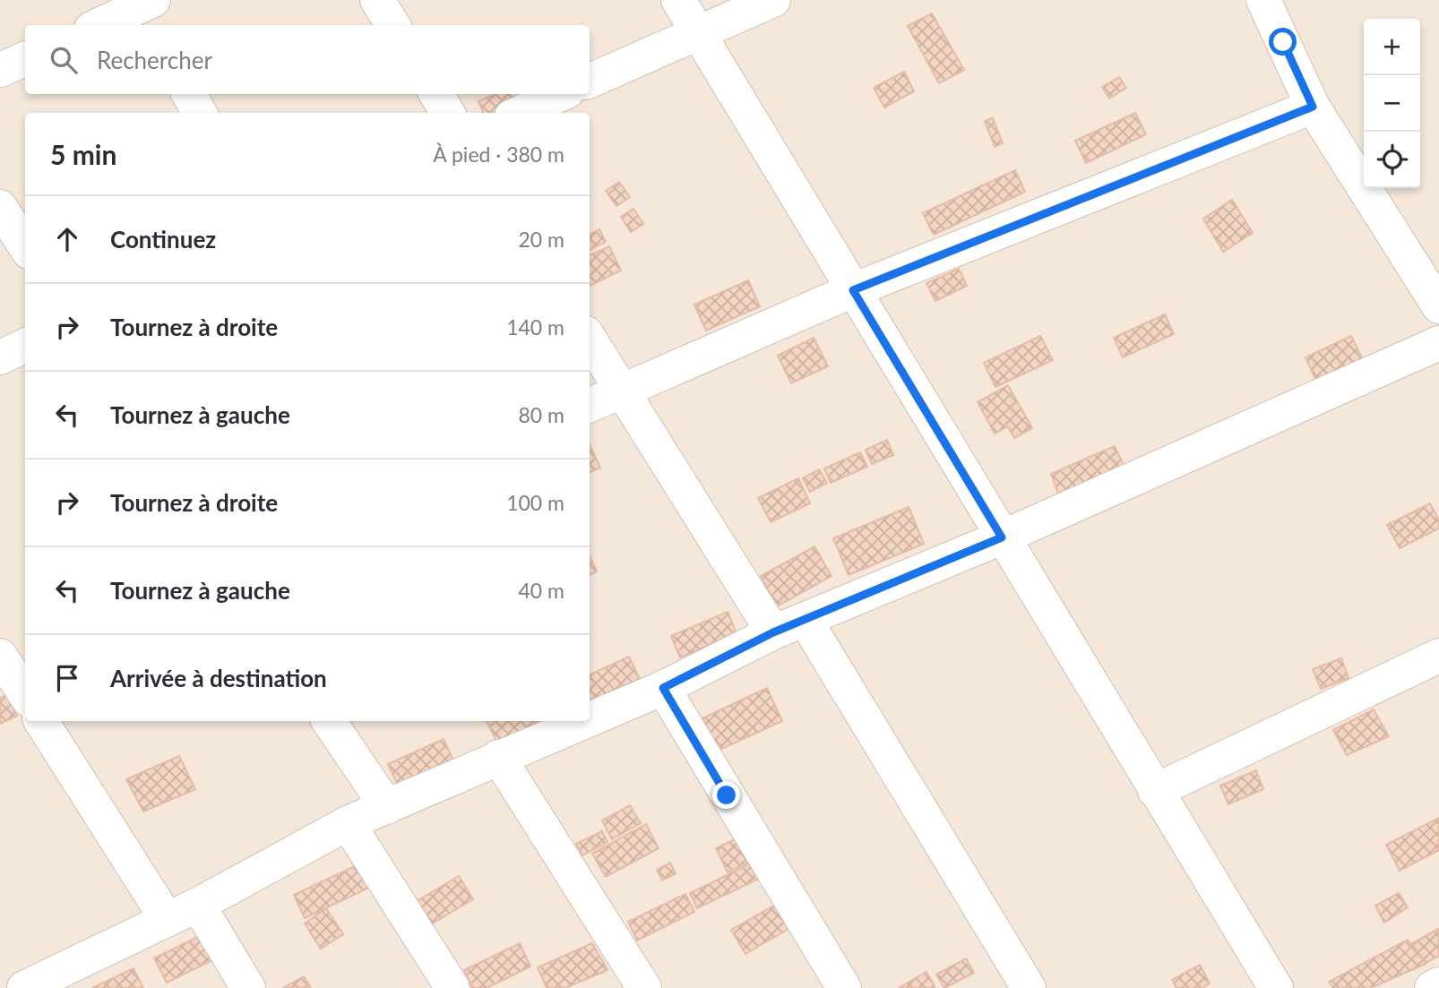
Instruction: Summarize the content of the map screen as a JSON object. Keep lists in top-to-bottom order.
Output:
{
  "page": {
    "map_buttons": ["+", "−"],
    "search": "Rechercher",
    "heading": ["5 min", "À pied · 380 m"],
    "list": [
      ["Continuez", "20 m"],
      ["Tournez à droite", "140 m"],
      ["Tournez à gauche", "80 m"],
      ["Tournez à droite", "100 m"],
      ["Tournez à gauche", "40 m"],
      "Arrivée à destination"
    ]
  }
}
